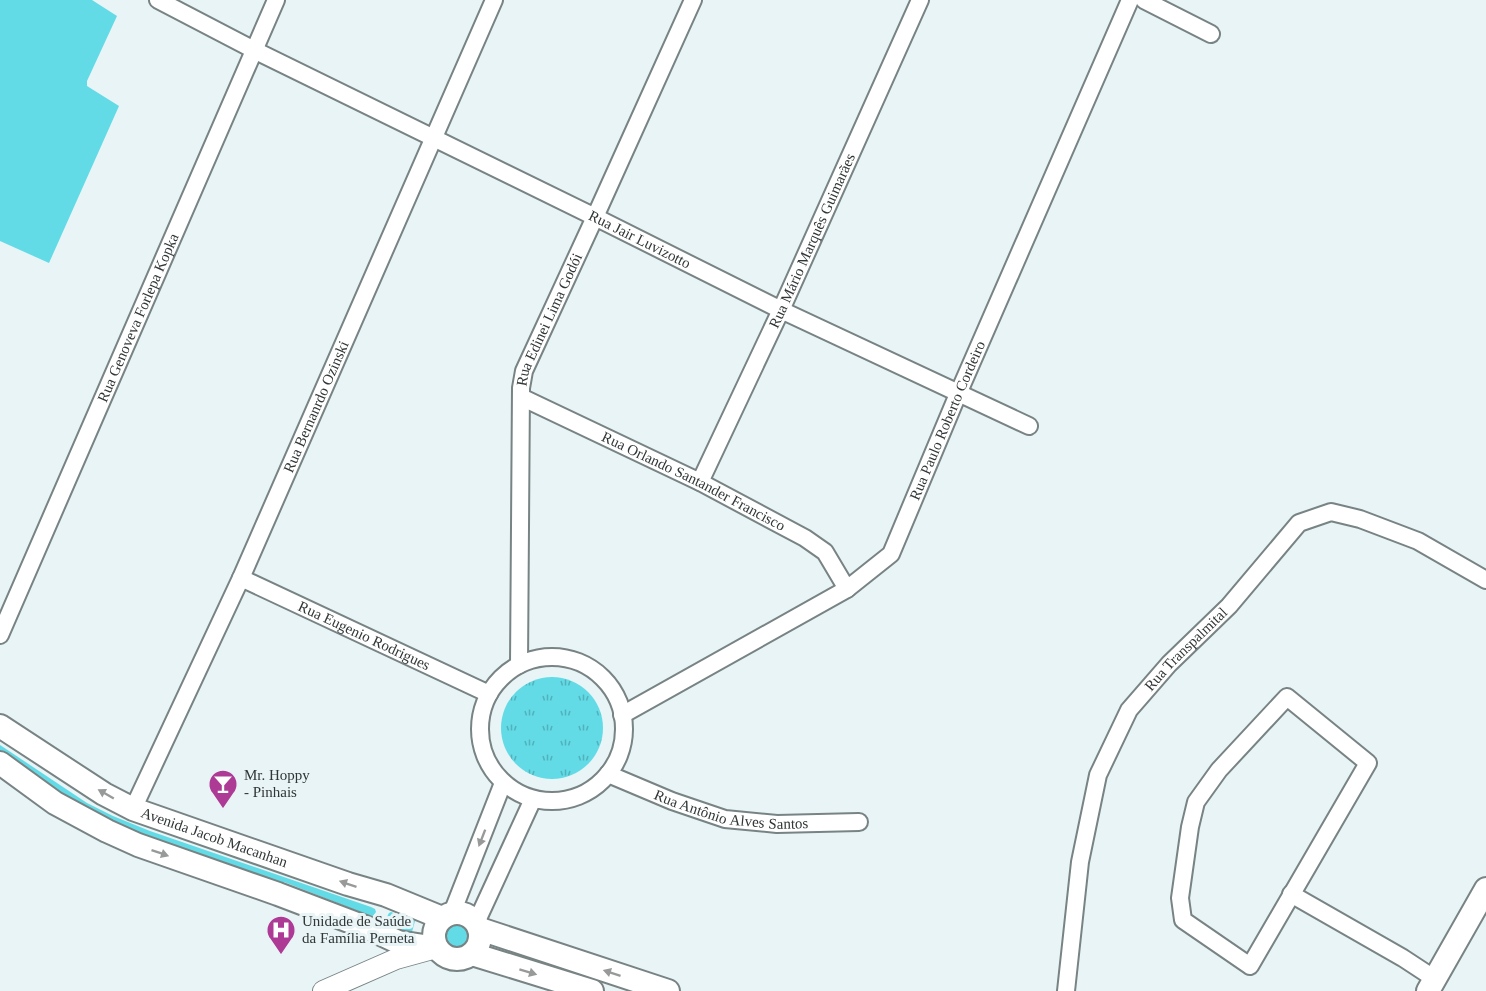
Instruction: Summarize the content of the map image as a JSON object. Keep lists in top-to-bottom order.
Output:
{
  "streets": {
    "main road": ["Avenida Jacob Macanhan"],
    "street": [
      "Rua Jair Luvizotto",
      "Rua Mário Marquês Guimarães",
      "Rua Genoveva Forlepa Kopka",
      "Rua Edinei Lima Godói",
      "Rua Bernanrdo Ozinski",
      "Rua Paulo Roberto Cordeiro",
      "Rua Orlando Santander Francisco",
      "Rua Eugenio Rodrigues",
      "Rua Transpalmital",
      "Rua Antônio Alves Santos"
    ]
  },
  "crossings": [
    ["Rua Jair Luvizotto", "Rua Mário Marquês Guimarães"],
    ["Rua Jair Luvizotto", "Rua Genoveva Forlepa Kopka"],
    ["Rua Jair Luvizotto", "Rua Edinei Lima Godói"],
    ["Rua Jair Luvizotto", "Rua Bernanrdo Ozinski"],
    ["Rua Jair Luvizotto", "Rua Paulo Roberto Cordeiro"],
    ["Rua Mário Marquês Guimarães", "Rua Orlando Santander Francisco"],
    ["Rua Edinei Lima Godói", "Rua Paulo Roberto Cordeiro"],
    ["Rua Edinei Lima Godói", "Rua Orlando Santander Francisco"],
    ["Rua Edinei Lima Godói", "Rua Eugenio Rodrigues"],
    ["Rua Edinei Lima Godói", "Rua Antônio Alves Santos"],
    ["Rua Bernanrdo Ozinski", "Rua Eugenio Rodrigues"],
    ["Rua Bernanrdo Ozinski", "Avenida Jacob Macanhan"],
    ["Rua Paulo Roberto Cordeiro", "Rua Orlando Santander Francisco"],
    ["Rua Paulo Roberto Cordeiro", "Rua Eugenio Rodrigues"],
    ["Rua Paulo Roberto Cordeiro", "Rua Antônio Alves Santos"],
    ["Rua Eugenio Rodrigues", "Rua Antônio Alves Santos"]
  ],
  "places": {
    "bar": ["Mr. Hoppy - Pinhais"],
    "hospital": ["Unidade de Saúde da Família Perneta"]
  }
}
